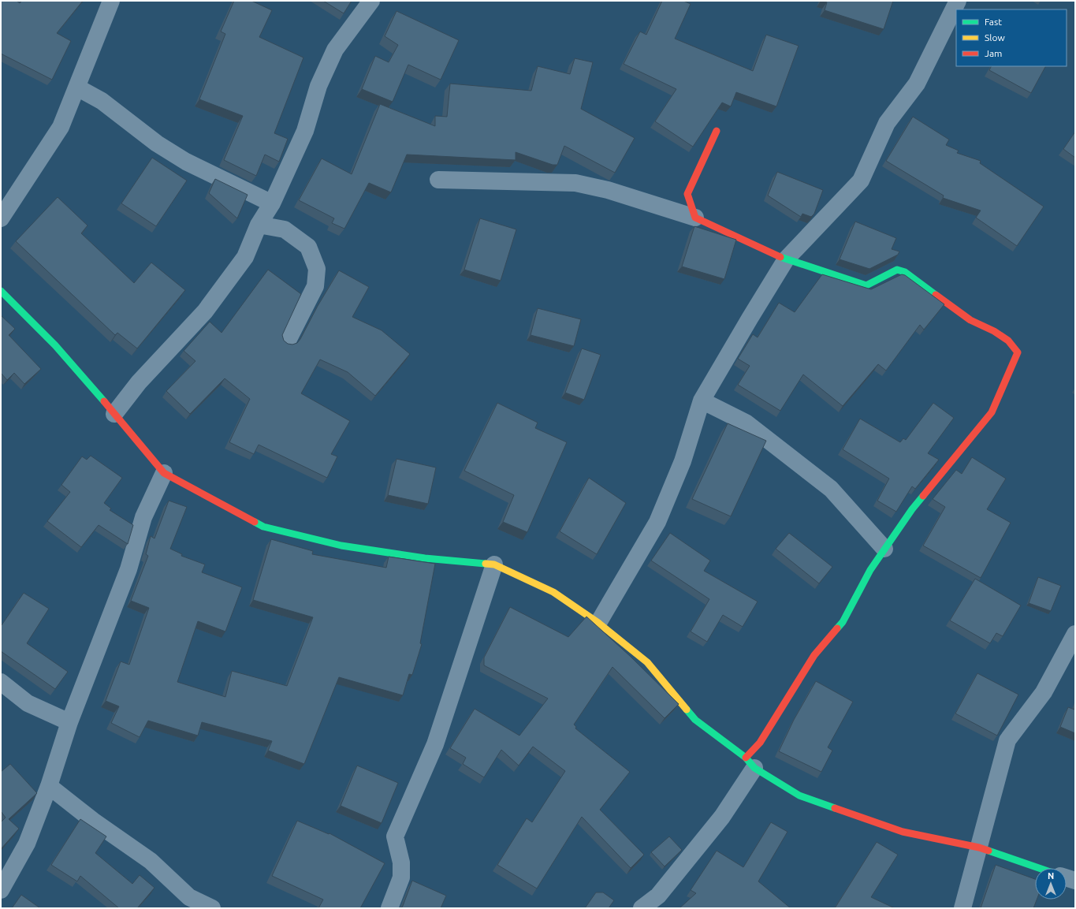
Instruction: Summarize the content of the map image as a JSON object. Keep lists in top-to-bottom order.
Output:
{
  "legend": ["Fast", "Slow", "Jam"],
  "north": "top"
}
